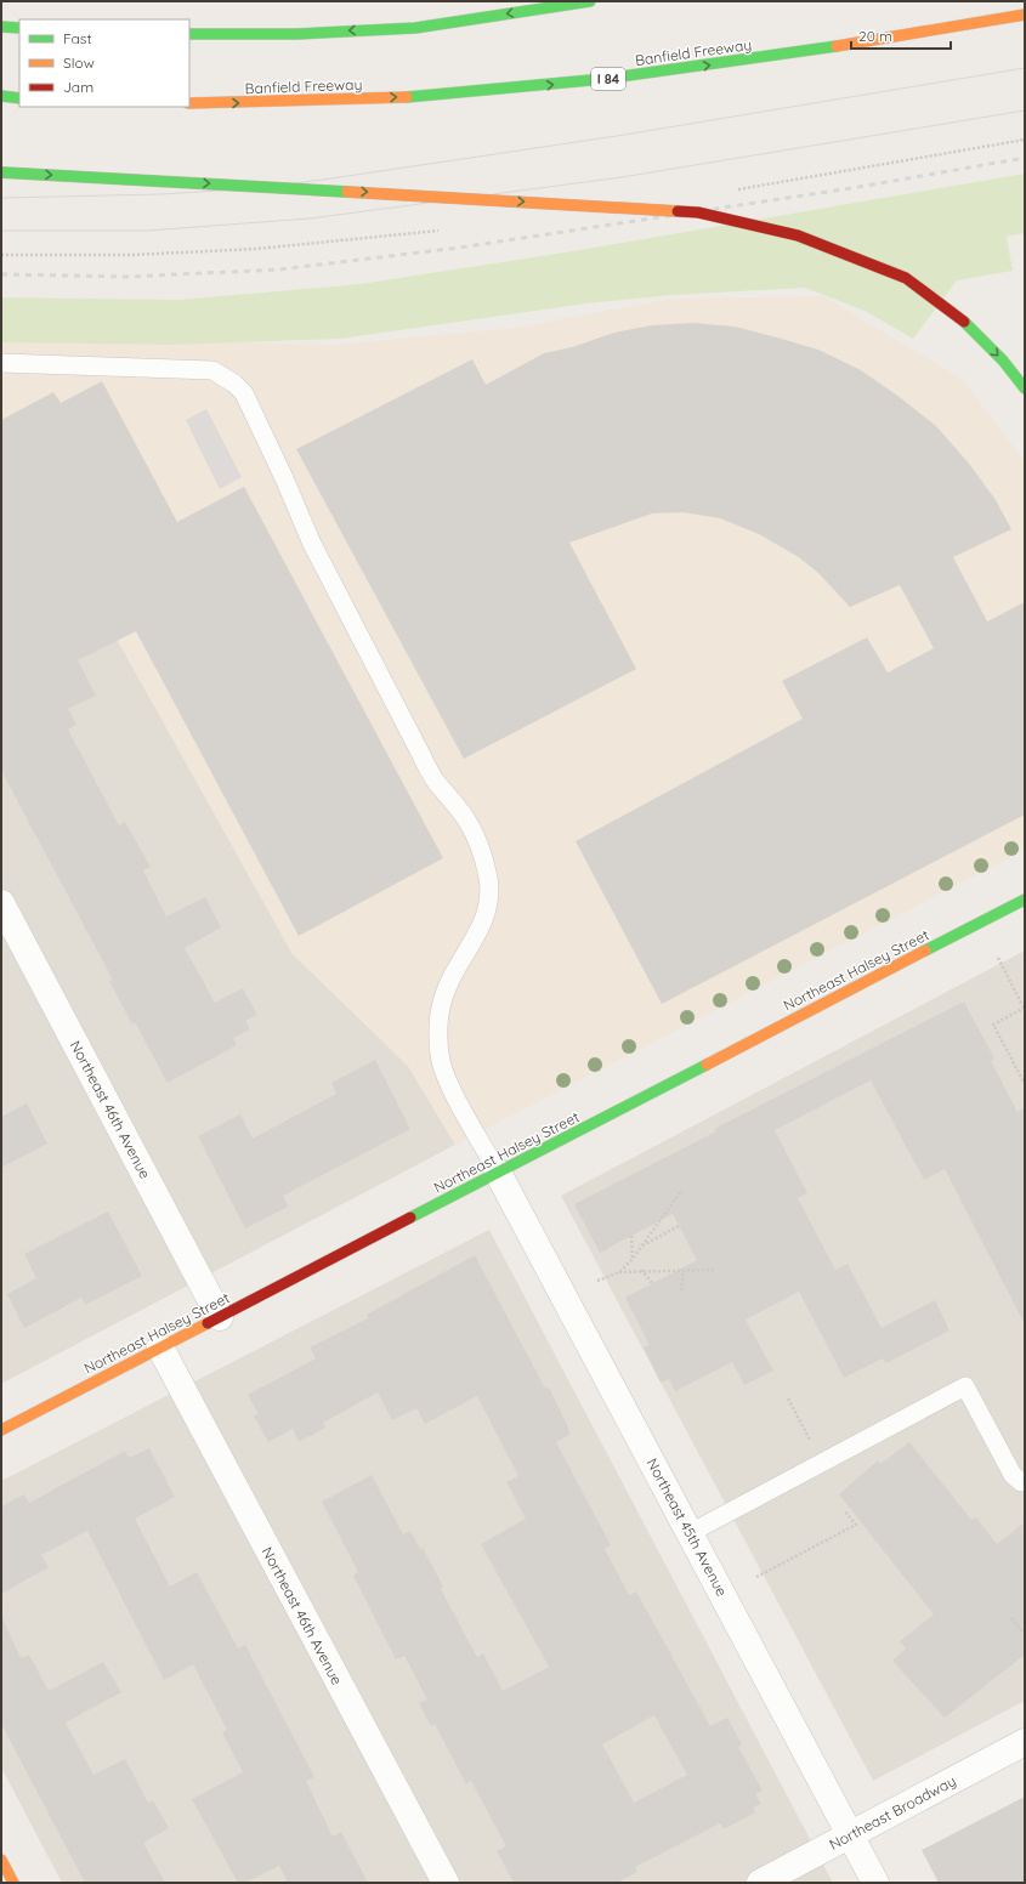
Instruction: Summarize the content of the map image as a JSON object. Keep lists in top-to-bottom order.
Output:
{
  "streets": {
    "main road": ["Banfield Freeway", "I 84", "Northeast Halsey Street"],
    "street": ["Northeast 46th Avenue", "Northeast 45th Avenue", "Northeast Broadway"]
  },
  "crossings": [
    ["Northeast Halsey Street", "Northeast 46th Avenue"],
    ["Northeast Halsey Street", "Northeast 45th Avenue"],
    ["Northeast 45th Avenue", "Northeast Broadway"]
  ],
  "legend": ["Fast", "Slow", "Jam"],
  "scale_bar": "20 m"
}
